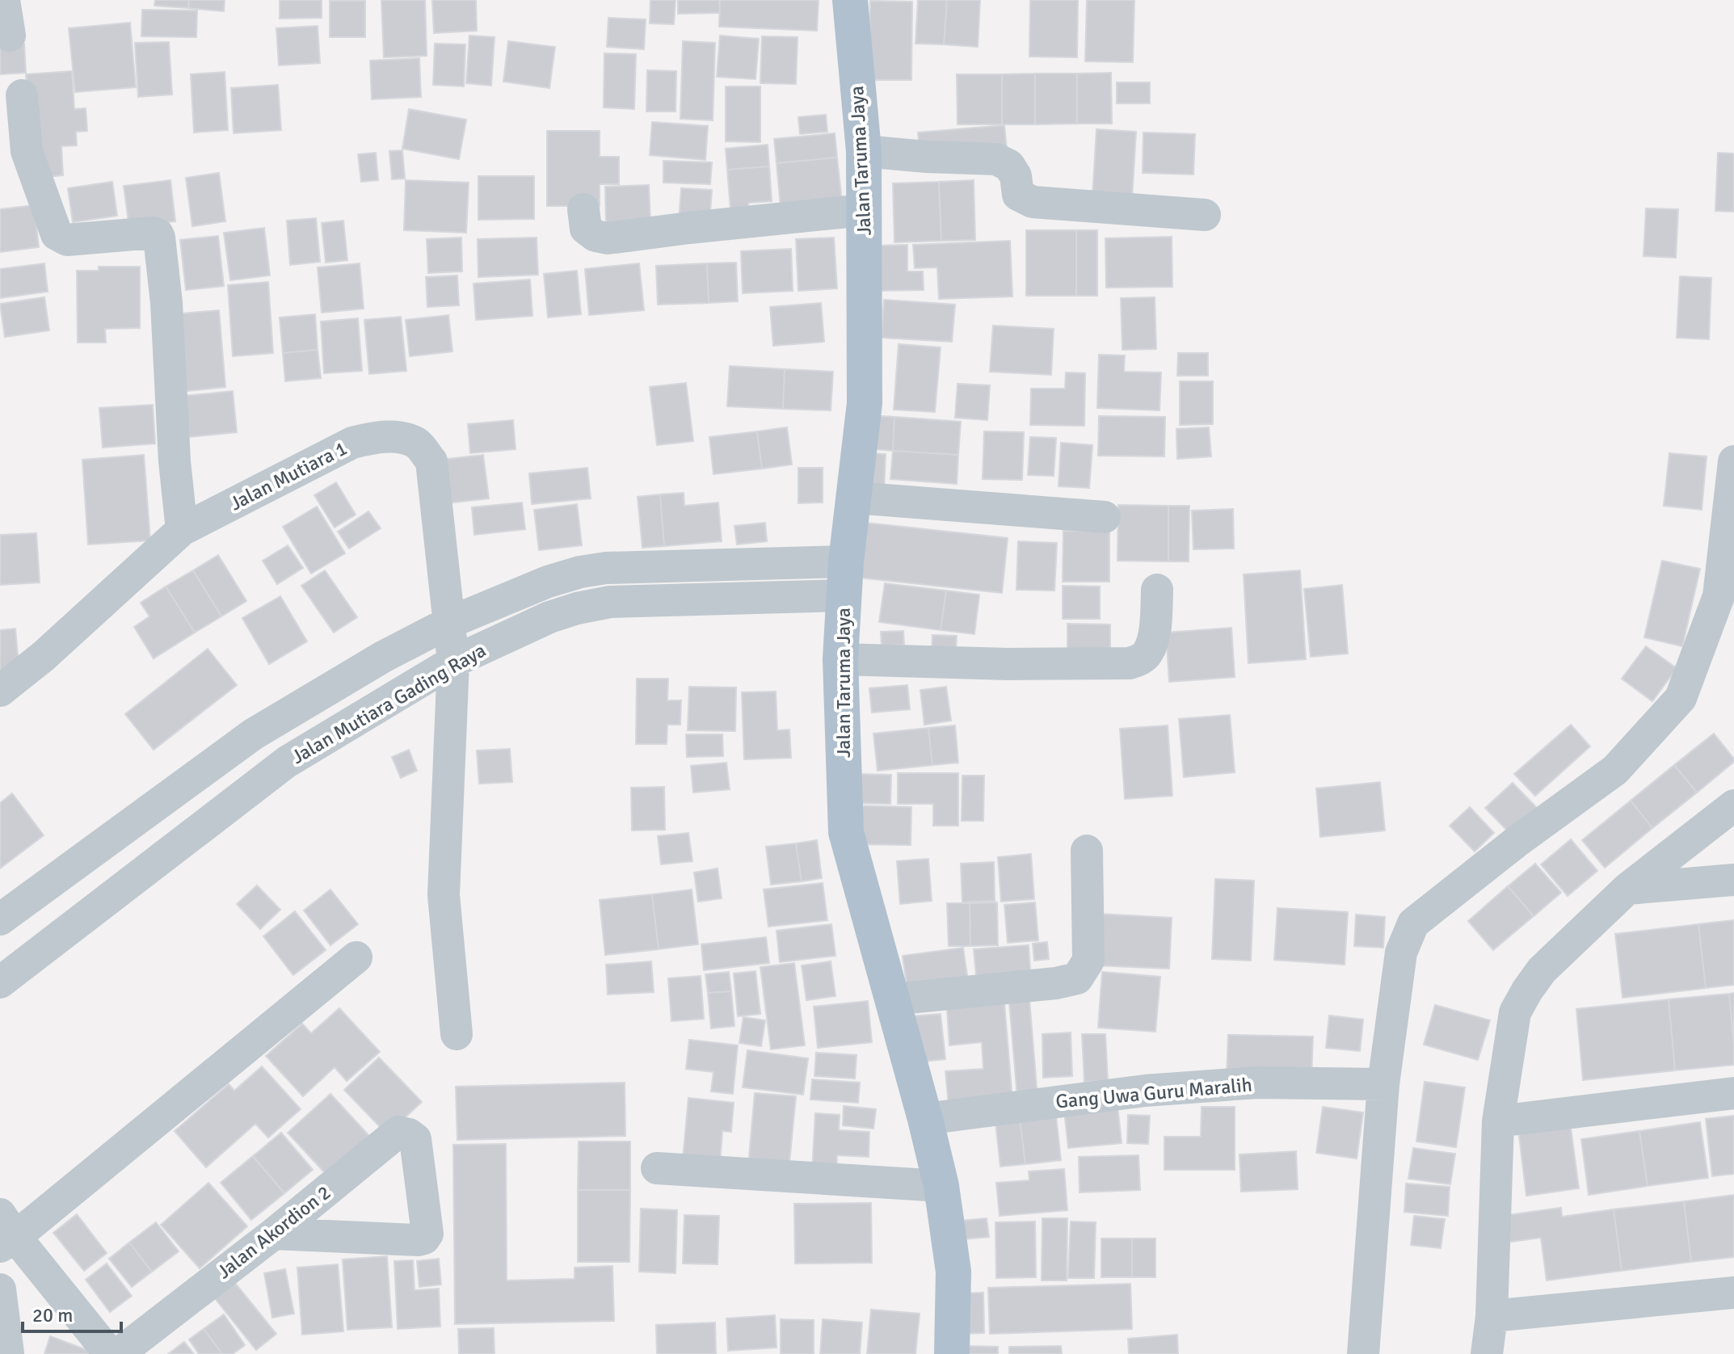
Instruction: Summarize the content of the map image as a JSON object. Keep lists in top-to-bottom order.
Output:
{
  "streets": {
    "main road": ["Jalan Taruma Jaya"],
    "street": [
      "Jalan Mutiara 1",
      "Jalan Mutiara Gading Raya",
      "Gang Uwa Guru Maralih",
      "Jalan Akordion 2"
    ]
  },
  "crossings": [
    ["Jalan Taruma Jaya", "Jalan Mutiara Gading Raya"],
    ["Jalan Taruma Jaya", "Gang Uwa Guru Maralih"],
    ["Jalan Mutiara 1", "Jalan Mutiara Gading Raya"]
  ],
  "scale_bar": "20 m"
}
